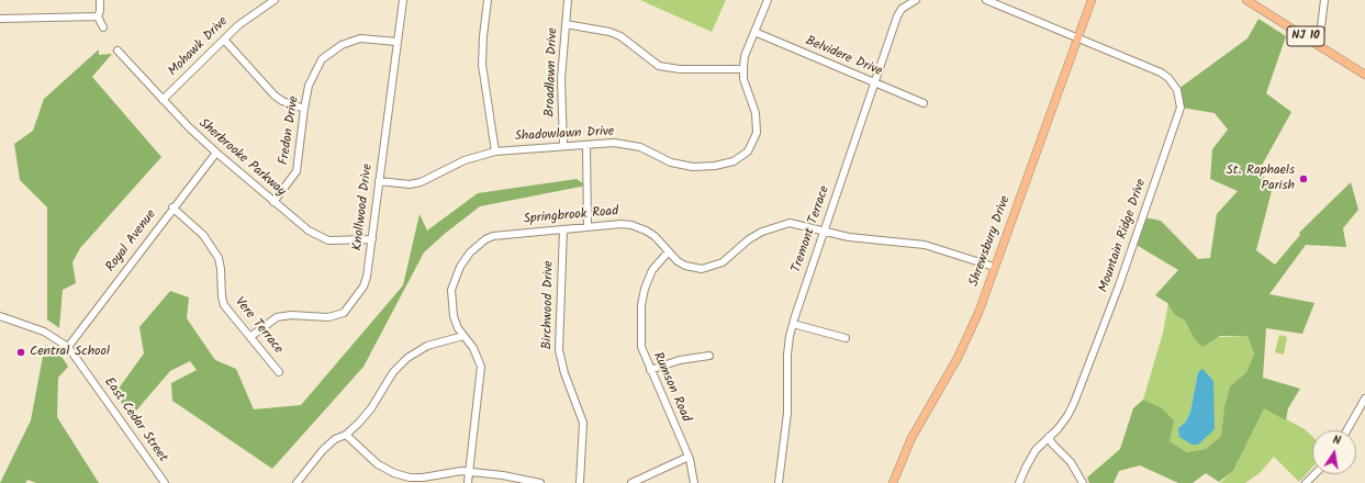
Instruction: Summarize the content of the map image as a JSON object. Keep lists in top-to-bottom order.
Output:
{
  "streets": {
    "main road": ["NJ 10", "Shrewsbury Drive"],
    "street": [
      "Mohawk Drive",
      "Belvidere Drive",
      "Broadlawn Drive",
      "Fredon Drive",
      "Shadowlawn Drive",
      "Sherbrooke Parkway",
      "Knollwood Drive",
      "Springbrook Road",
      "Tremont Terrace",
      "Mountain Ridge Drive",
      "Royal Avenue",
      "Birchwood Drive",
      "Vere Terrace",
      "Rumson Road",
      "East Cedar Street"
    ]
  },
  "crossings": [
    ["Mohawk Drive", "Sherbrooke Parkway"],
    ["Belvidere Drive", "Shadowlawn Drive"],
    ["Belvidere Drive", "Tremont Terrace"],
    ["Broadlawn Drive", "Shadowlawn Drive"],
    ["Fredon Drive", "Sherbrooke Parkway"],
    ["Fredon Drive", "Knollwood Drive"],
    ["Shadowlawn Drive", "Knollwood Drive"],
    ["Sherbrooke Parkway", "Knollwood Drive"],
    ["Sherbrooke Parkway", "Royal Avenue"],
    ["Knollwood Drive", "Vere Terrace"],
    ["Springbrook Road", "Tremont Terrace"],
    ["Springbrook Road", "Shrewsbury Drive"],
    ["Springbrook Road", "Birchwood Drive"],
    ["Springbrook Road", "Rumson Road"],
    ["Mountain Ridge Drive", "Shrewsbury Drive"],
    ["Royal Avenue", "Vere Terrace"],
    ["Royal Avenue", "East Cedar Street"]
  ],
  "places": ["St. Raphaels Parish", "Central School"],
  "north": "top"
}
